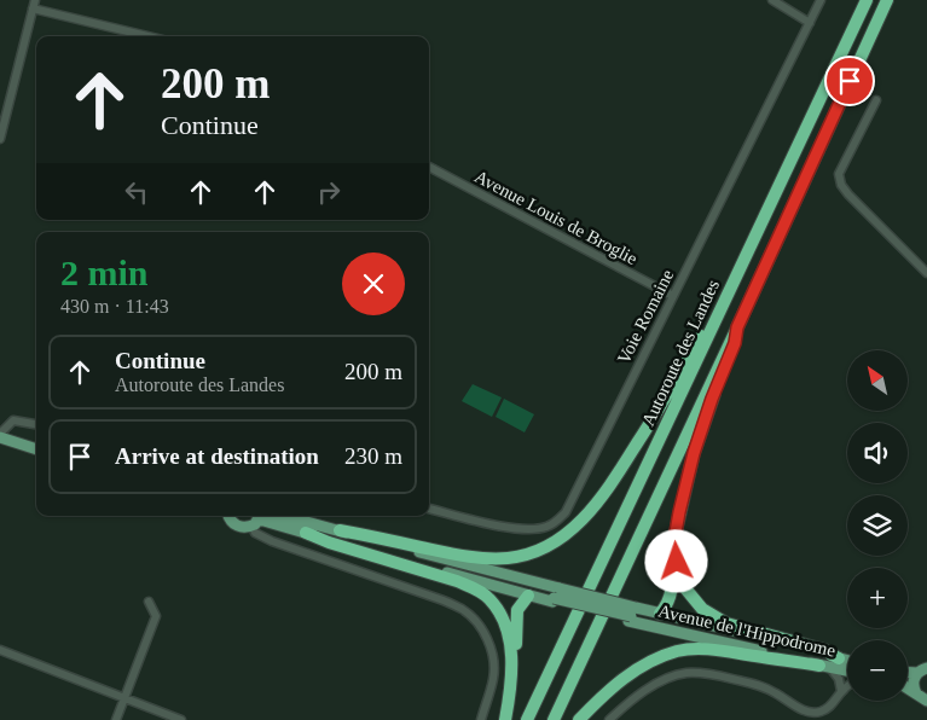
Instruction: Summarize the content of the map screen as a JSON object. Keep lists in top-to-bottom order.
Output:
{
  "streets": {
    "highway": ["Autoroute des Landes"],
    "main road": ["Avenue de l'Hippodrome"],
    "street": ["Avenue Louis de Broglie", "Voie Romaine"]
  },
  "crossings": [
    ["Avenue Louis de Broglie", "Voie Romaine"]
  ],
  "north": "top left",
  "page": {
    "turn": ["200 m", "Continue"],
    "heading": ["2 min", "430 m · 11:43"],
    "list": [
      {
        "name": "Continue",
        "note": "Autoroute des Landes",
        "value": "200 m"
      },
      {
        "name": "Arrive at destination",
        "value": "230 m"
      }
    ],
    "map_buttons": ["+", "−"]
  }
}
